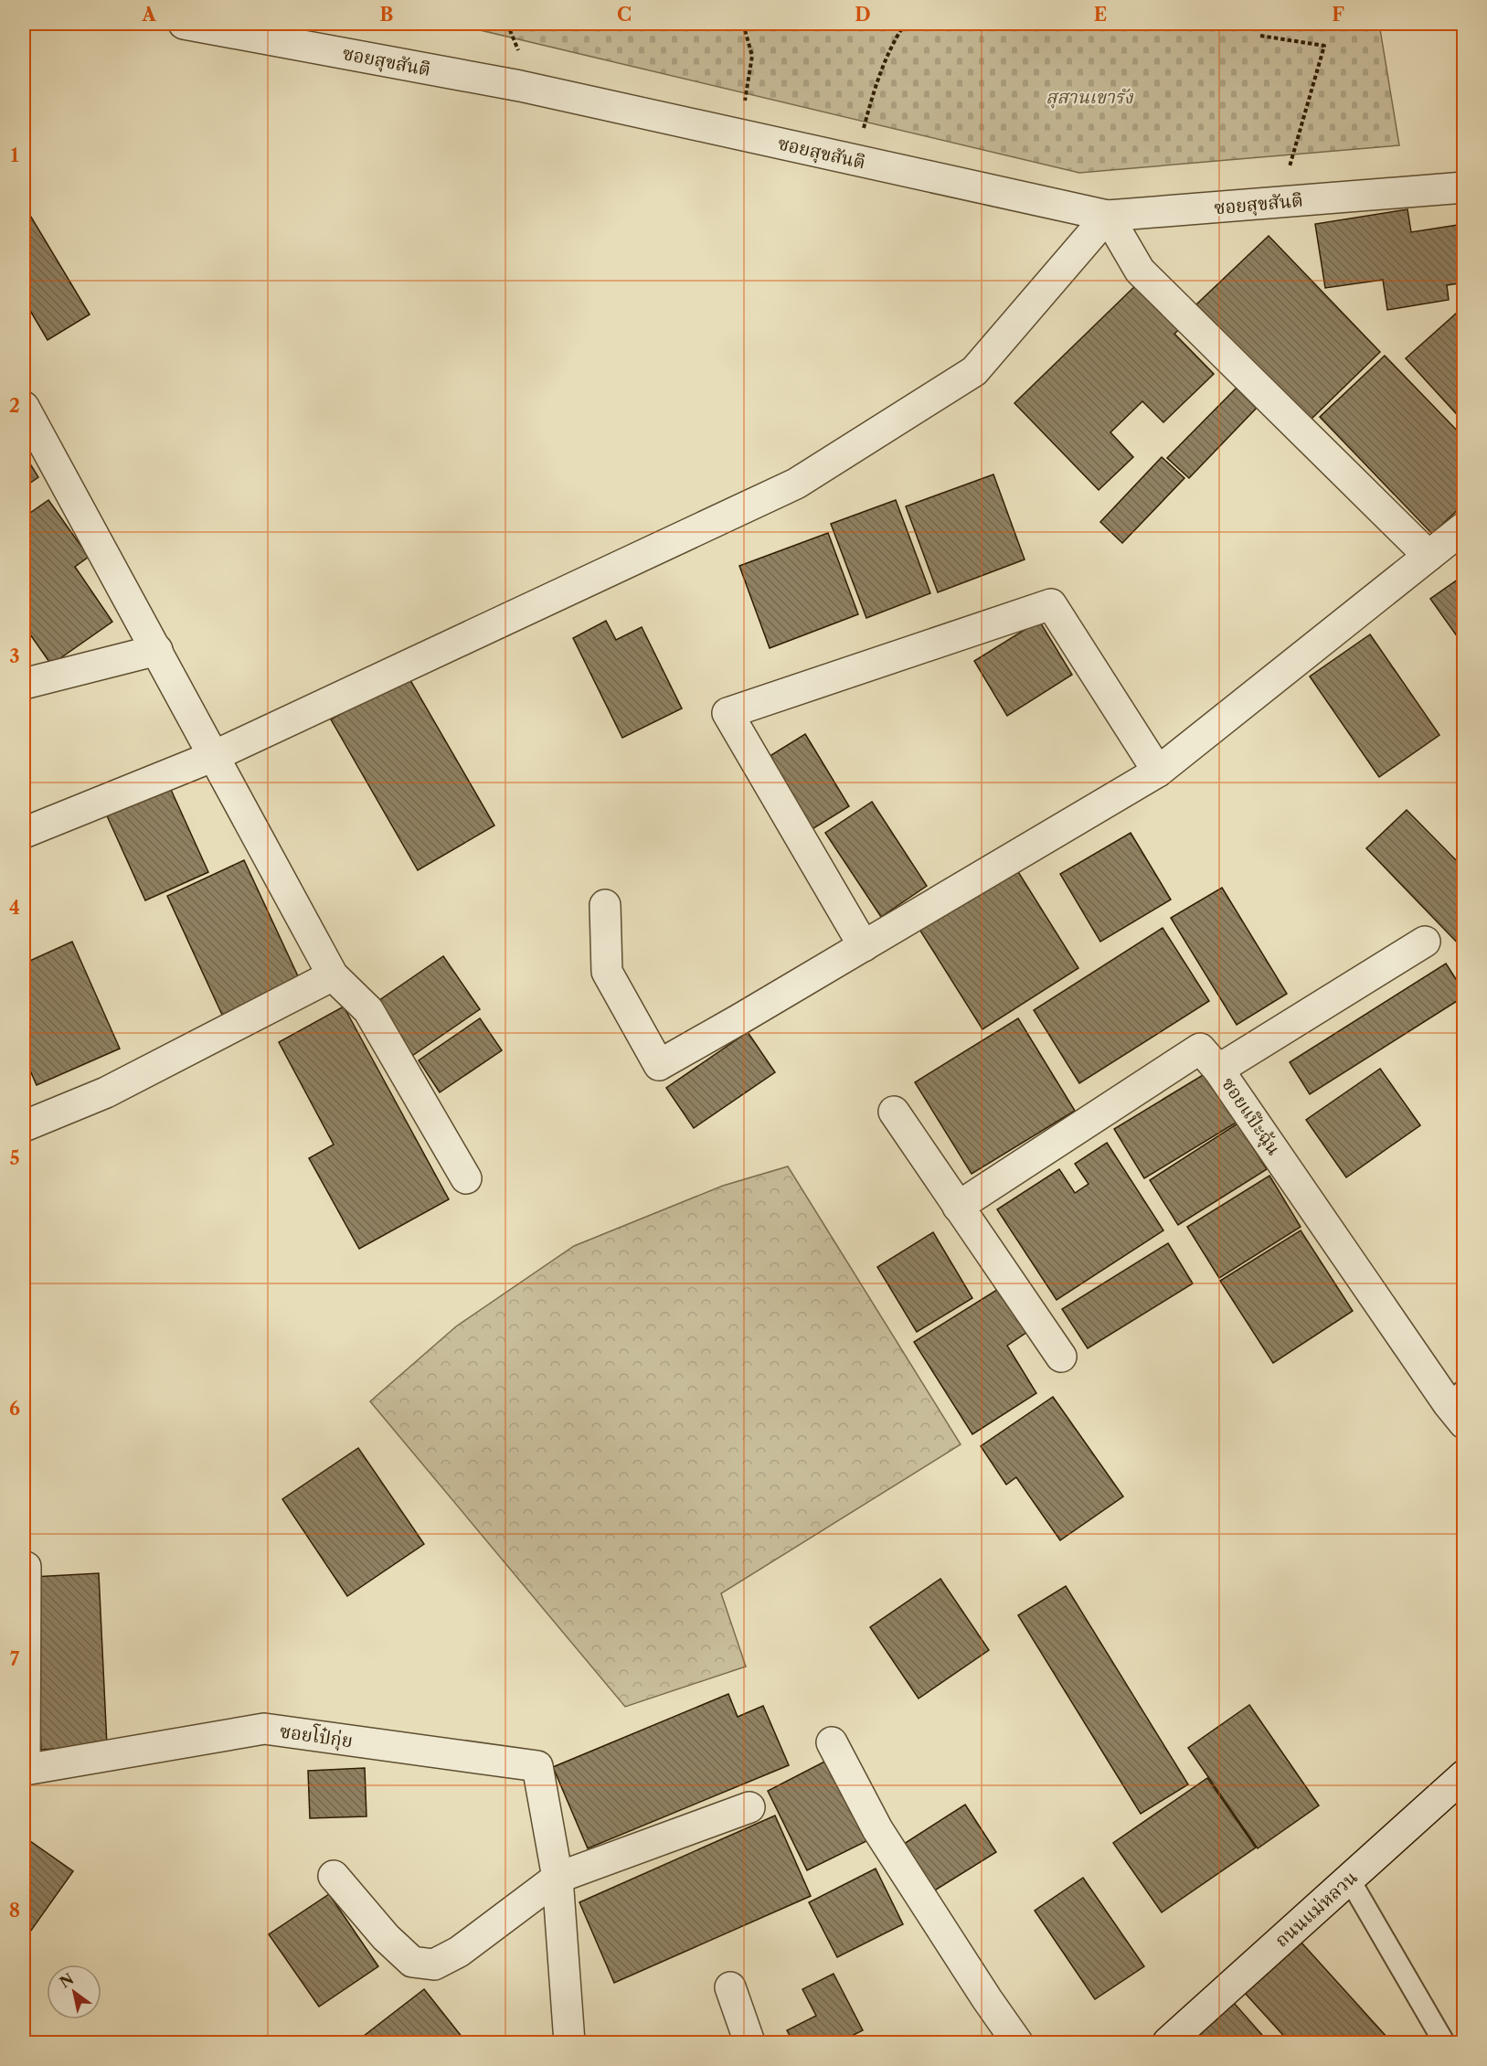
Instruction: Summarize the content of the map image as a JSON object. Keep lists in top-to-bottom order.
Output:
{
  "streets": {
    "street": [
      "ซอยสุขสันติ",
      "ซอยแป๊ะฉุ้น",
      "ซอยโป๋กุ่ย",
      "ถนนแม่หลวน"
    ]
  },
  "parks": ["สุสานเขารัง"],
  "north": "top left",
  "grid": {
    "columns": [
      "A",
      "B",
      "C",
      "D",
      "E",
      "F"
    ],
    "rows": [
      "1",
      "2",
      "3",
      "4",
      "5",
      "6",
      "7",
      "8"
    ]
  }
}
